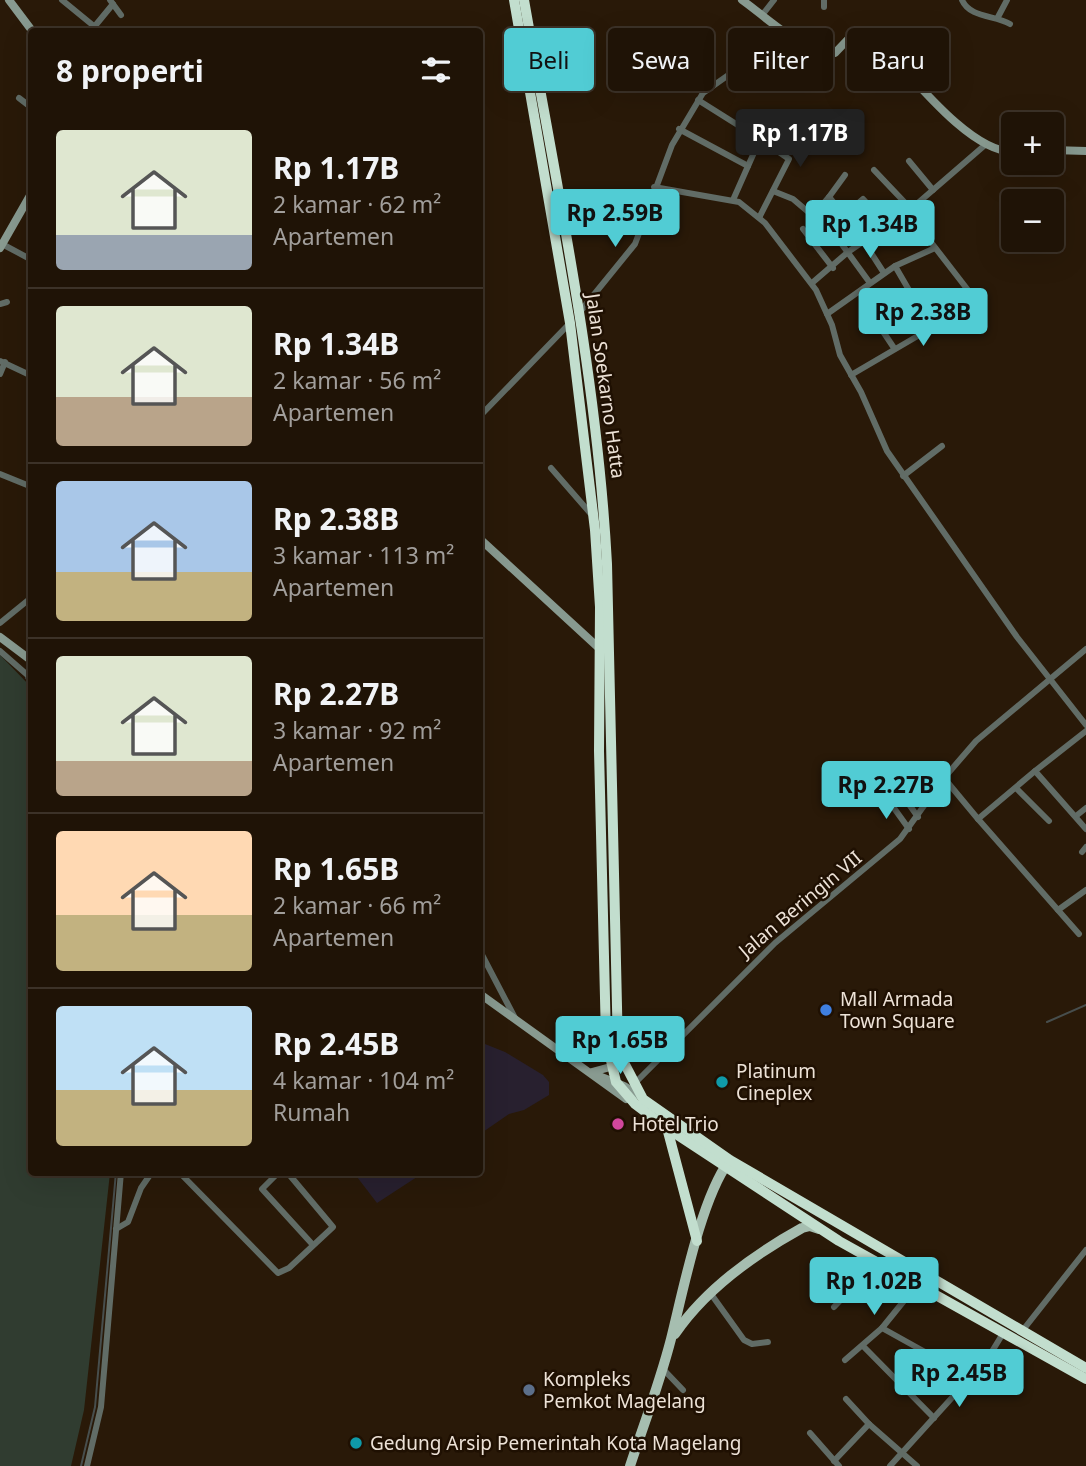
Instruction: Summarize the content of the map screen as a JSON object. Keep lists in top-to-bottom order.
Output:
{
  "streets": {
    "highway": ["Jalan Soekarno Hatta"],
    "street": ["Jalan Beringin VII"]
  },
  "crossings": [
    ["Jalan Soekarno Hatta", "Jalan Beringin VII"]
  ],
  "places": [
    "Mall Armada Town Square",
    "Platinum Cineplex",
    "Hotel Trio",
    "Kompleks Pemkot Magelang",
    "Gedung Arsip Pemerintah Kota Magelang"
  ],
  "page": {
    "chip": [
      "Beli",
      "Sewa",
      "Filter",
      "Baru"
    ],
    "heading": "8 properti",
    "price": [
      "Rp 1.17B",
      "Rp 2.59B",
      "Rp 1.34B",
      "Rp 2.38B",
      "Rp 2.27B",
      "Rp 1.65B",
      "Rp 1.02B",
      "Rp 2.45B"
    ],
    "map_buttons": ["+", "−"],
    "list": [
      {
        "name": "Rp 1.17B",
        "note": "2 kamar · 62 m² · Apartemen"
      },
      {
        "name": "Rp 1.34B",
        "note": "2 kamar · 56 m² · Apartemen"
      },
      {
        "name": "Rp 2.38B",
        "note": "3 kamar · 113 m² · Apartemen"
      },
      {
        "name": "Rp 2.27B",
        "note": "3 kamar · 92 m² · Apartemen"
      },
      {
        "name": "Rp 1.65B",
        "note": "2 kamar · 66 m² · Apartemen"
      },
      {
        "name": "Rp 2.45B",
        "note": "4 kamar · 104 m² · Rumah"
      }
    ]
  }
}
